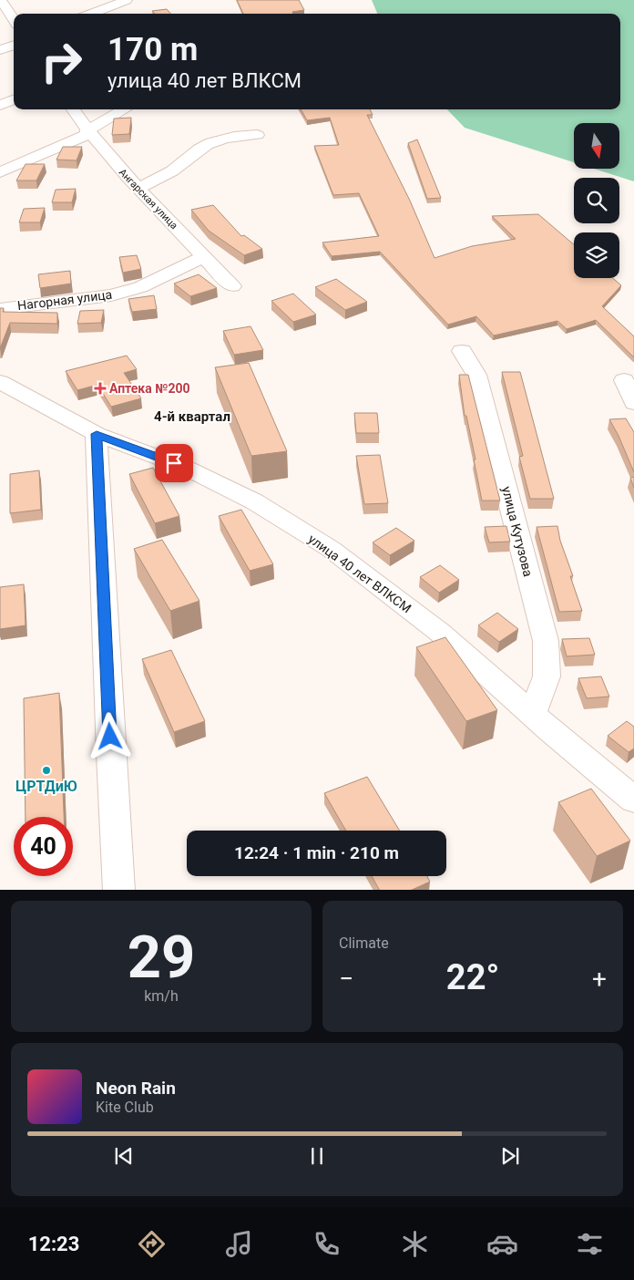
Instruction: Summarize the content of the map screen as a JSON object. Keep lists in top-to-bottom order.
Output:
{
  "streets": {
    "street": [
      "Ангарская улица",
      "Нагорная улица",
      "улица Кутузова",
      "улица 40 лет ВЛКСМ"
    ]
  },
  "crossings": [
    ["Ангарская улица", "Нагорная улица"],
    ["улица Кутузова", "улица 40 лет ВЛКСМ"]
  ],
  "districts": ["4-й квартал"],
  "places": {
    "health": ["Аптека №200"],
    "other": ["ЦРТДиЮ"]
  },
  "north": "bottom",
  "page": {
    "turn": ["170 m", "улица 40 лет ВЛКСМ"],
    "limit": "40",
    "trip": "12:24 · 1 min · 210 m",
    "tile": [
      ["29", "km/h"],
      "Climate"
    ],
    "heat": ["−", "22°", "+"],
    "song": ["Neon Rain", "Kite Club"],
    "tabs": "12:23"
  }
}
